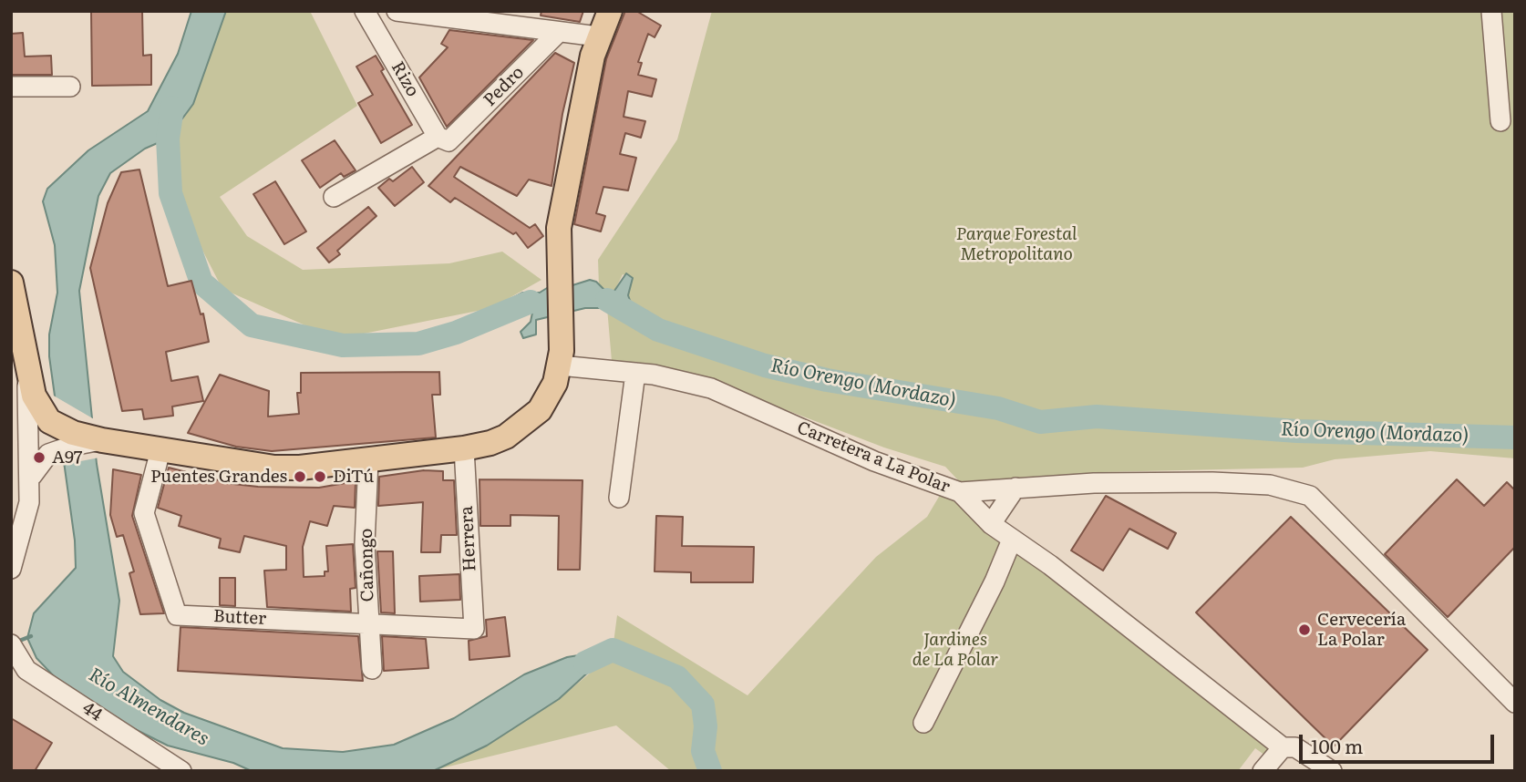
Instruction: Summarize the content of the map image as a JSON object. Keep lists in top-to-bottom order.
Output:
{
  "streets": {
    "street": [
      "Rizo",
      "Pedro",
      "Carretera a La Polar",
      "Herrera",
      "Cañongo",
      "Butter",
      "44"
    ]
  },
  "crossings": [
    ["Rizo", "Pedro"],
    ["Herrera", "Butter"],
    ["Cañongo", "Butter"]
  ],
  "water": ["Río Orengo (Mordazo)", "Río Almendares"],
  "parks": ["Parque Forestal Metropolitano", "Jardines de La Polar"],
  "places": [
    "A97",
    "Puentes Grandes",
    "DiTú",
    "Cervecería La Polar"
  ],
  "scale_bar": "100 m"
}
